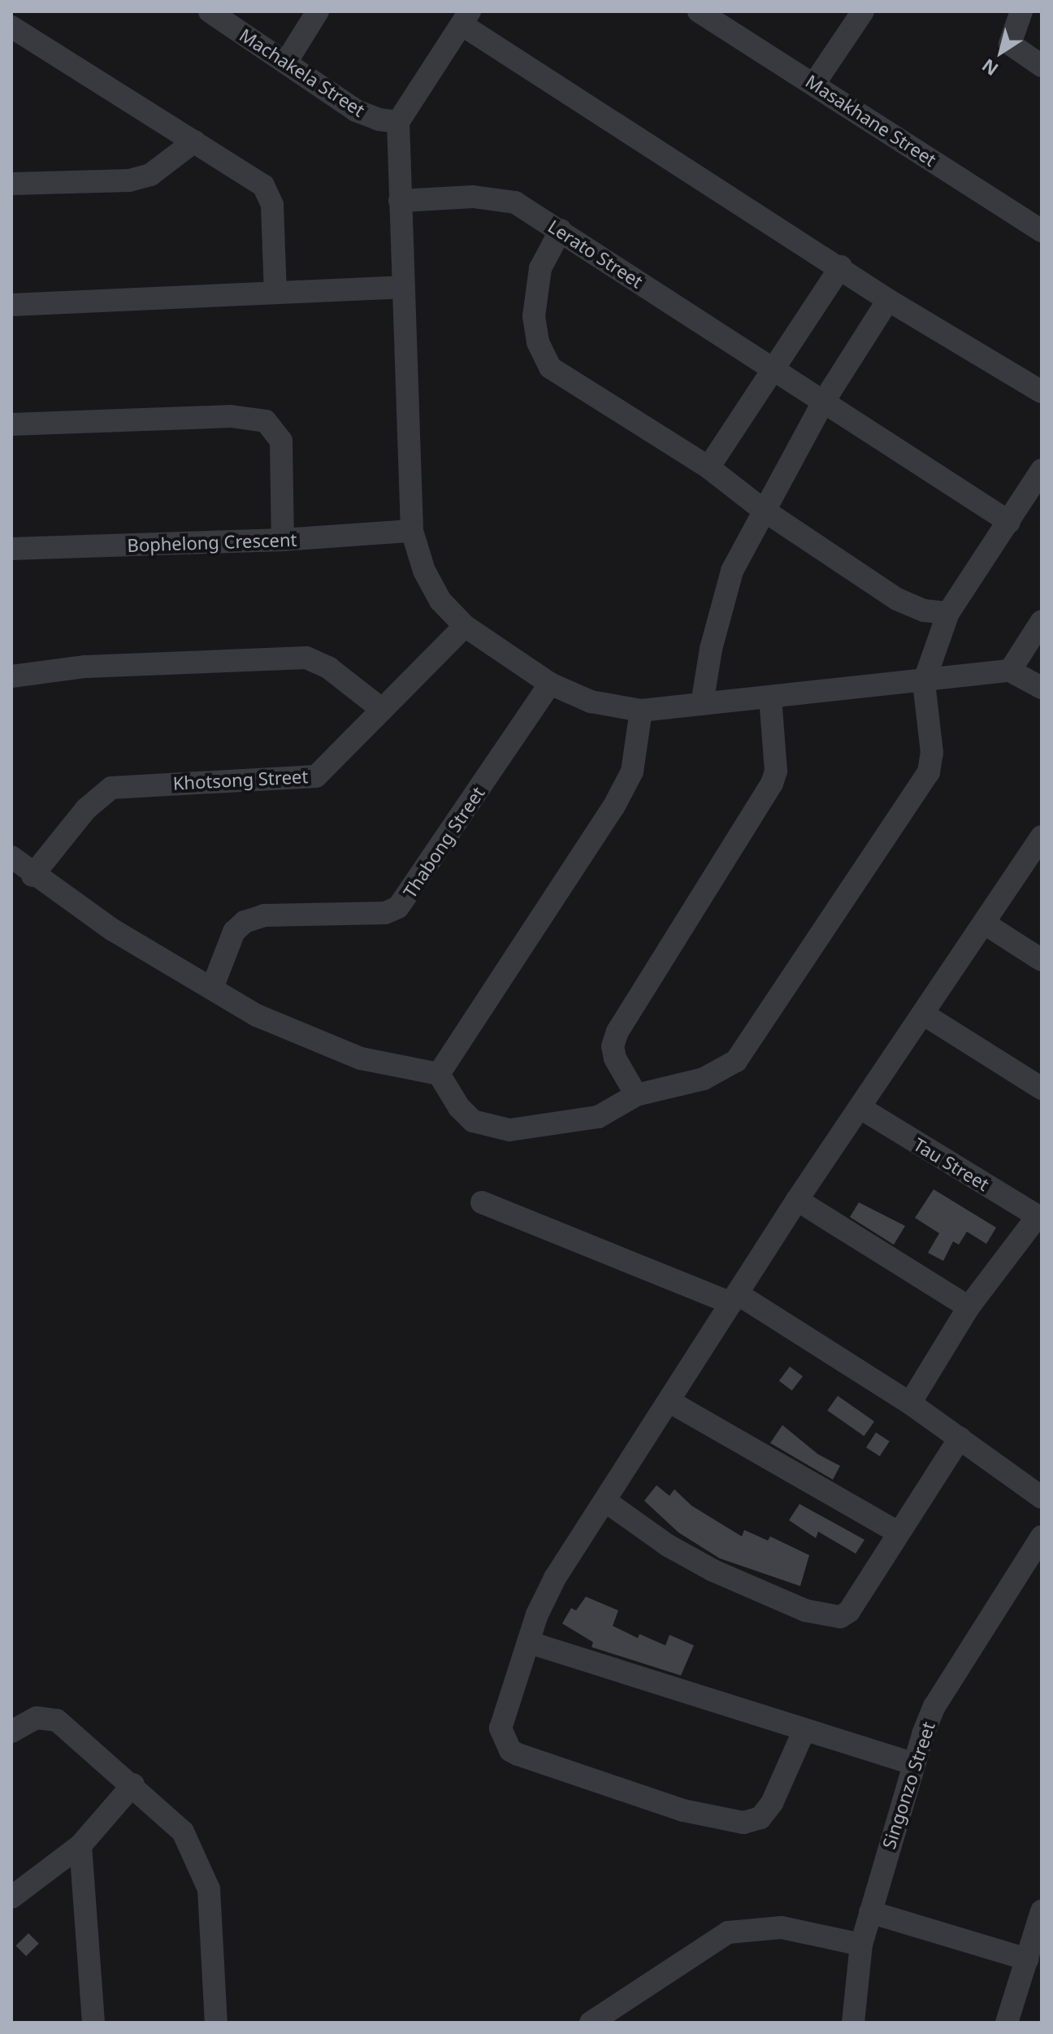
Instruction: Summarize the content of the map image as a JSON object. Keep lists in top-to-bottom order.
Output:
{
  "streets": {
    "street": [
      "Machakela Street",
      "Masakhane Street",
      "Lerato Street",
      "Bophelong Crescent",
      "Khotsong Street",
      "Thabong Street",
      "Tau Street",
      "Singonzo Street"
    ]
  },
  "north": "bottom left"
}
